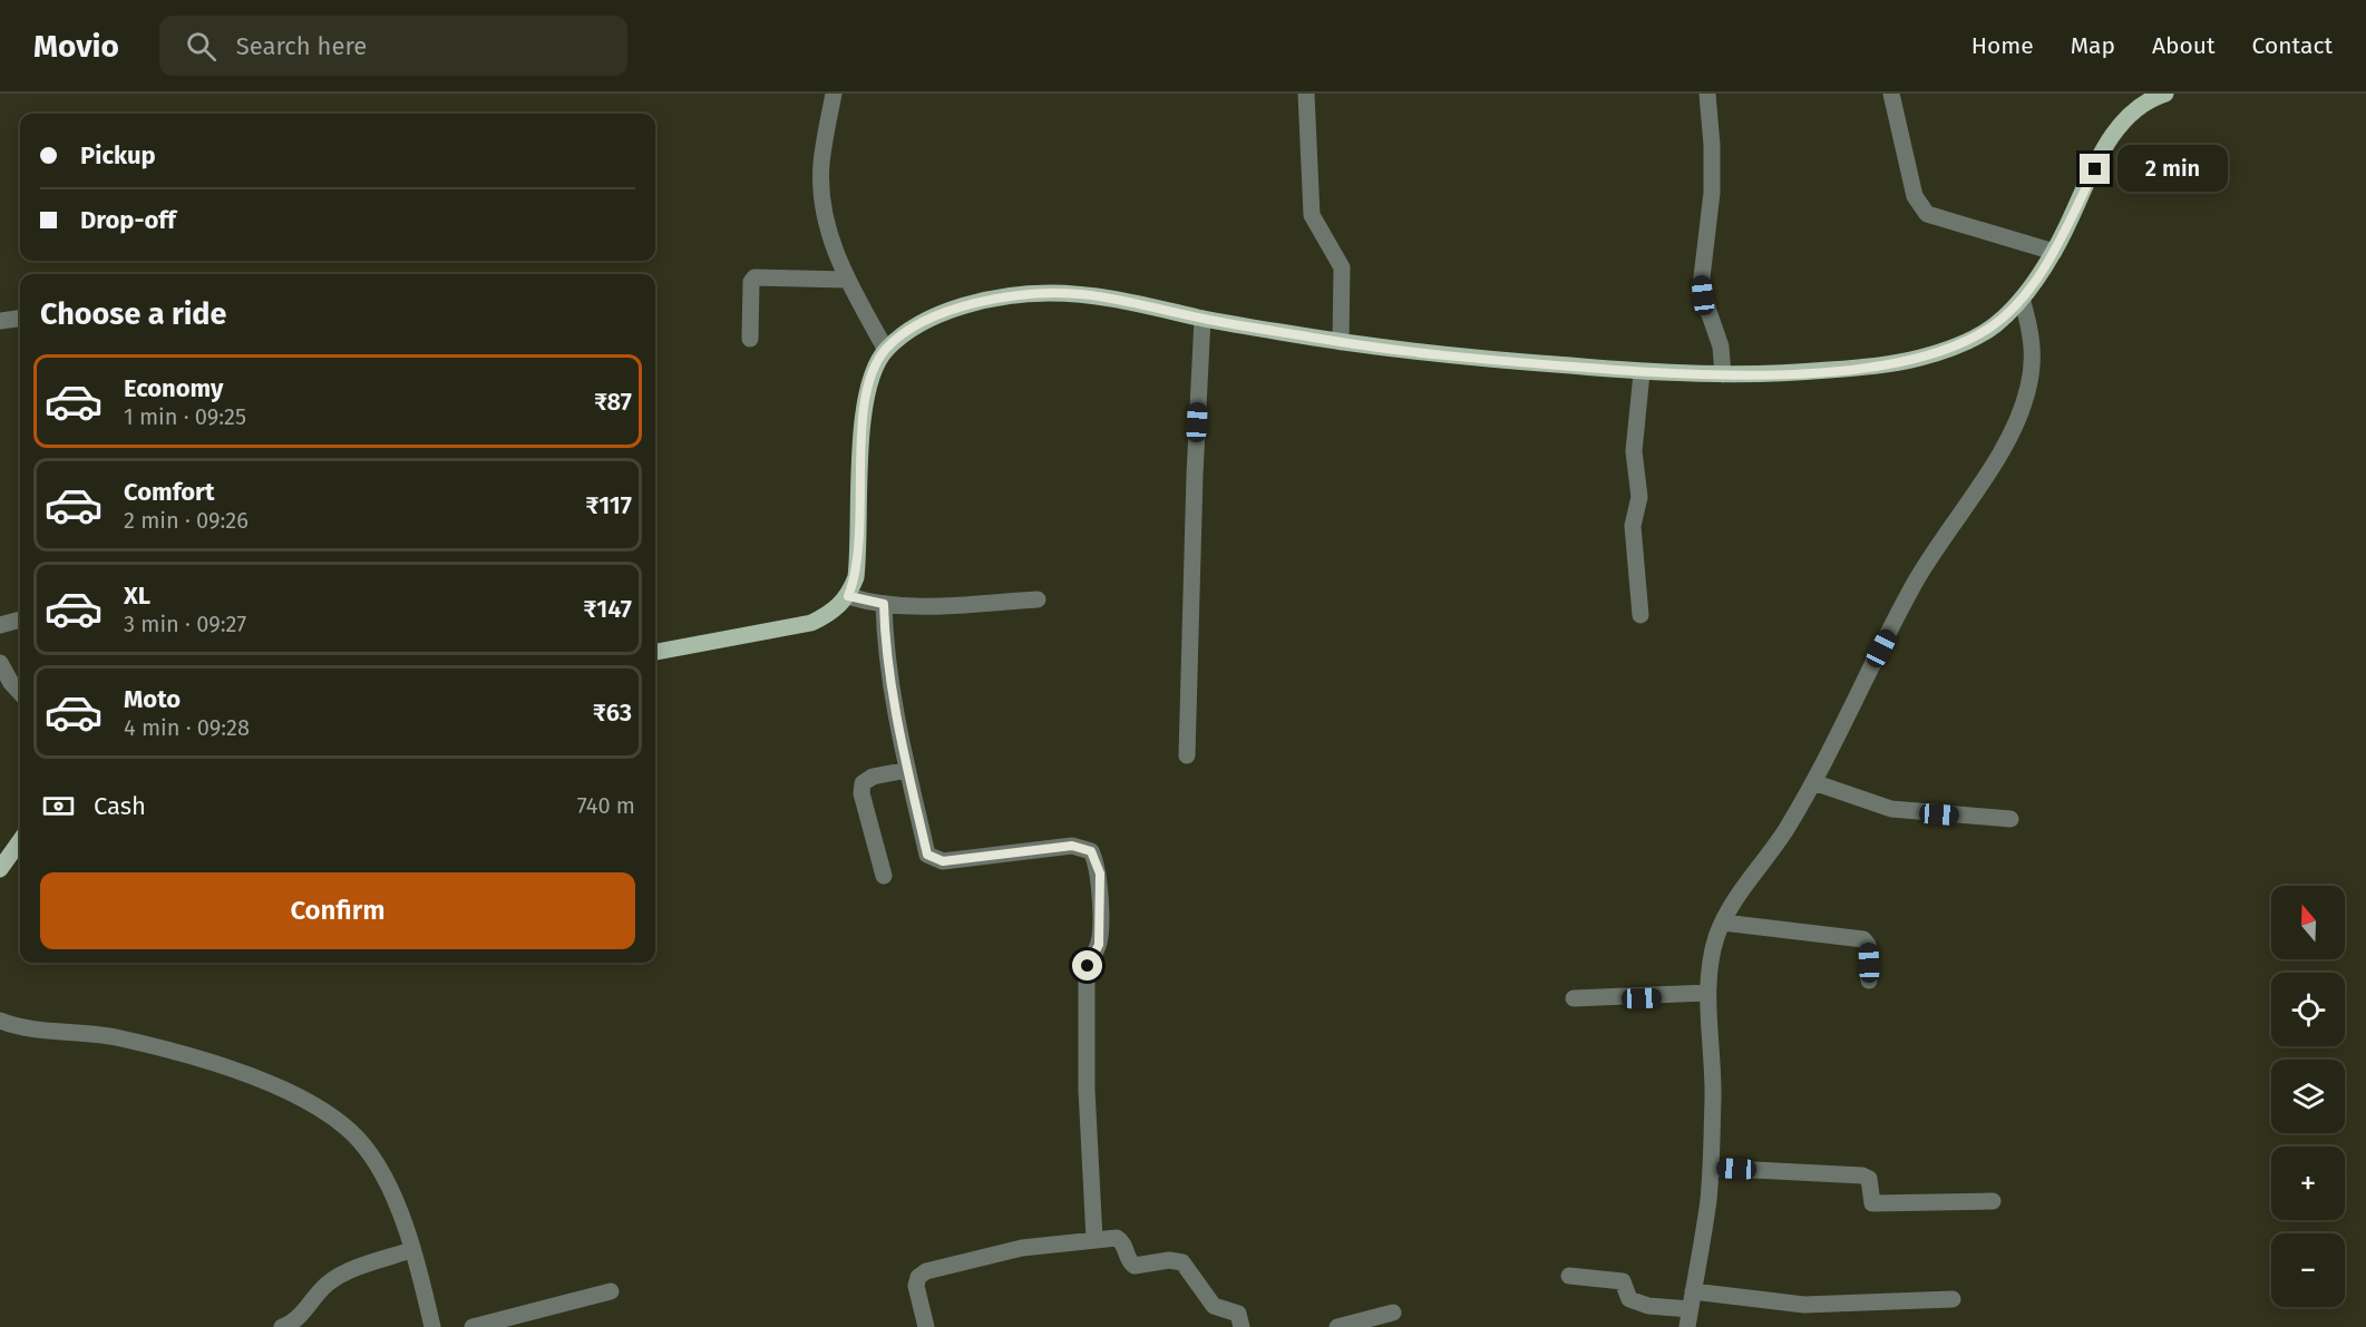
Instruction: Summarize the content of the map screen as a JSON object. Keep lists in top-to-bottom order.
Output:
{
  "north": "top",
  "page": {
    "header": "Movio",
    "search": "Search here",
    "nav": [
      "Home",
      "Map",
      "About",
      "Contact"
    ],
    "banner": ["Pickup", "Drop-off"],
    "bubble": "2 min",
    "heading": "Choose a ride",
    "list": [
      {
        "name": "Economy",
        "note": "1 min · 09:25",
        "value": "₹87"
      },
      {
        "name": "Comfort",
        "note": "2 min · 09:26",
        "value": "₹117"
      },
      {
        "name": "XL",
        "note": "3 min · 09:27",
        "value": "₹147"
      },
      {
        "name": "Moto",
        "note": "4 min · 09:28",
        "value": "₹63"
      }
    ],
    "pay": ["Cash", "740 m"],
    "buttons": "Confirm",
    "map_buttons": ["+", "−"]
  }
}
